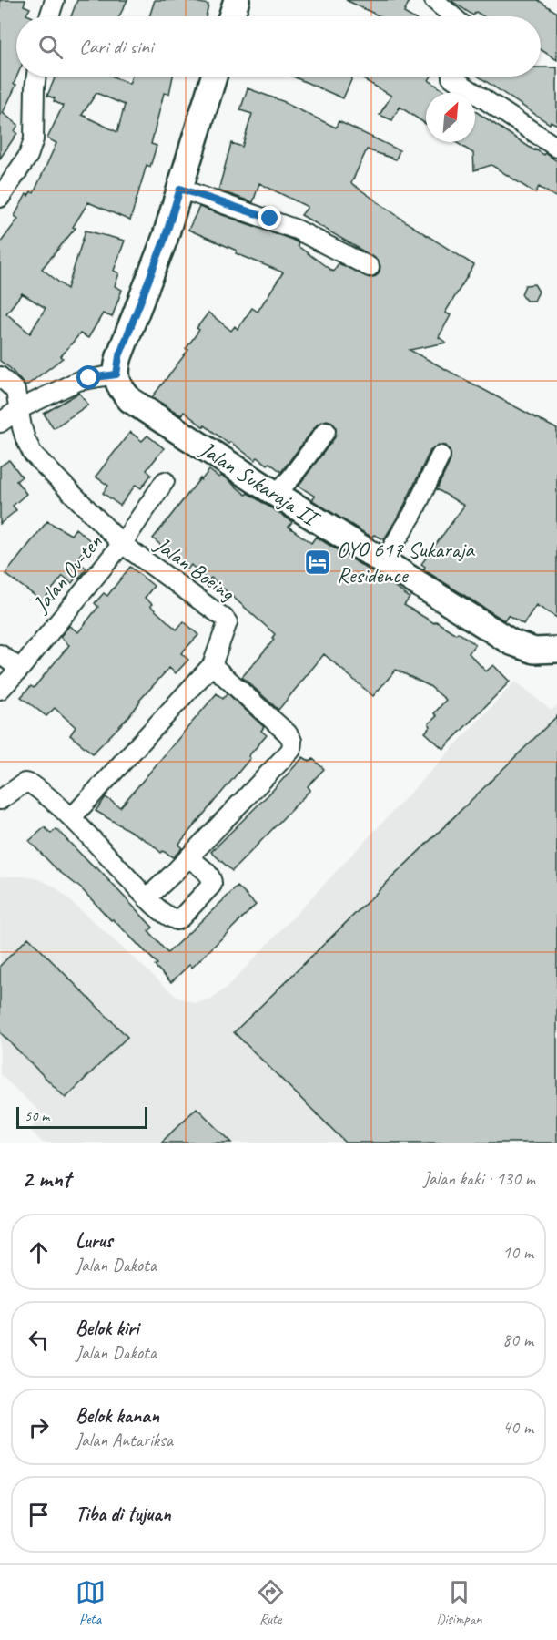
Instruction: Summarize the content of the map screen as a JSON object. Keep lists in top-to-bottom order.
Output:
{
  "streets": {
    "main road": ["Jalan Sukaraja II"],
    "street": ["Jalan Boeing", "Jalan Ov-ten"]
  },
  "crossings": [
    ["Jalan Boeing", "Jalan Ov-ten"]
  ],
  "places": {
    "hotel": ["OYO 617 Sukaraja Residence"]
  },
  "scale_bar": "50 m",
  "north": "top right",
  "page": {
    "search": "Cari di sini",
    "scale": "50 m",
    "heading": ["2 mnt", "Jalan kaki · 130 m"],
    "list": [
      ["Lurus", "Jalan Dakota", "10 m"],
      ["Belok kiri", "Jalan Dakota", "80 m"],
      ["Belok kanan", "Jalan Antariksa", "40 m"],
      "Tiba di tujuan"
    ],
    "nav": ["Peta", "Rute", "Disimpan"]
  }
}
